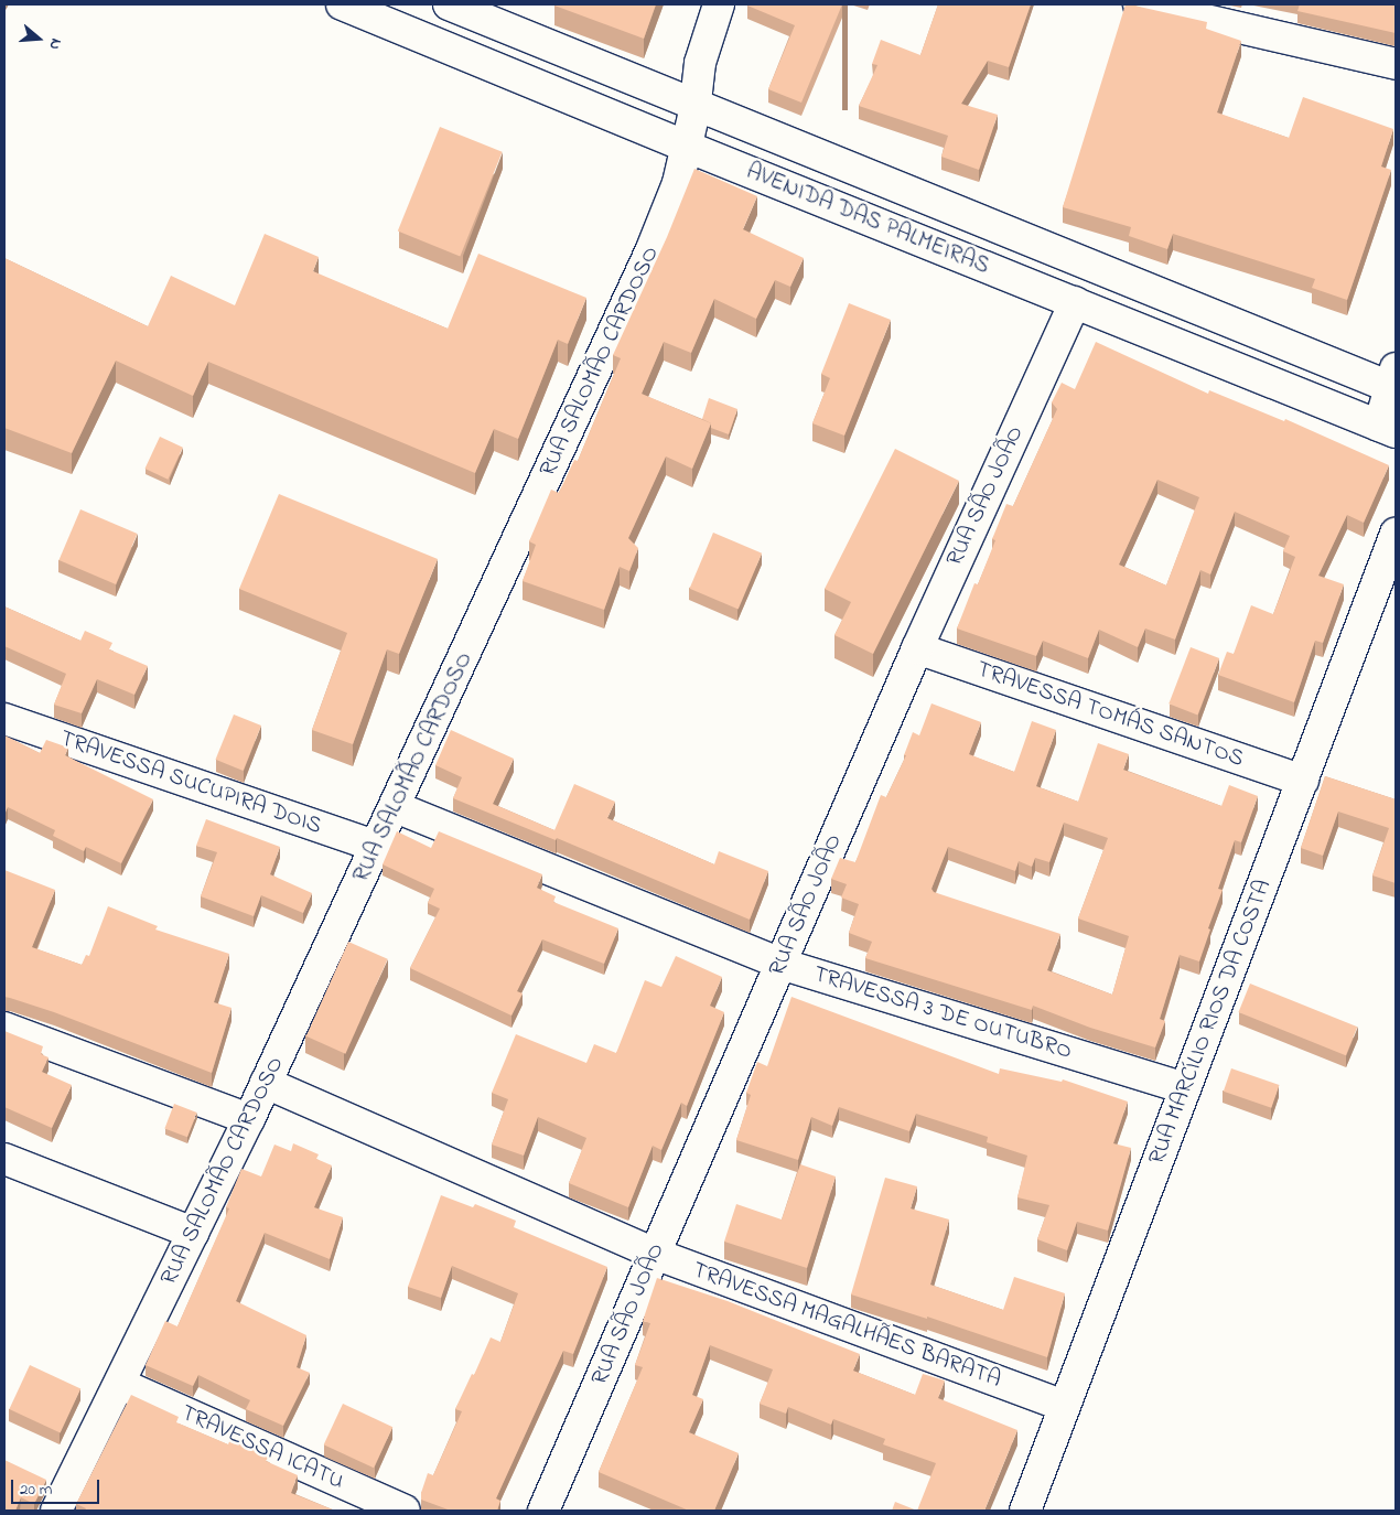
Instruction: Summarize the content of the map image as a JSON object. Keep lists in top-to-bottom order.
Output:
{
  "streets": {
    "street": [
      "AVENIDA DAS PALMEIRAS",
      "RUA SALOMÃO CARDOSO",
      "RUA SÃO JOÃO",
      "TRAVESSA TOMÁS SANTOS",
      "TRAVESSA SUCUPIRA DOIS",
      "TRAVESSA 3 DE OUTUBRO",
      "RUA MARCÍLIO RIOS DA COSTA",
      "TRAVESSA MAGALHÃES BARATA",
      "TRAVESSA ICATU"
    ]
  },
  "crossings": [
    ["AVENIDA DAS PALMEIRAS", "RUA SALOMÃO CARDOSO"],
    ["AVENIDA DAS PALMEIRAS", "RUA SÃO JOÃO"],
    ["RUA SALOMÃO CARDOSO", "TRAVESSA SUCUPIRA DOIS"],
    ["RUA SALOMÃO CARDOSO", "TRAVESSA 3 DE OUTUBRO"],
    ["RUA SALOMÃO CARDOSO", "TRAVESSA MAGALHÃES BARATA"],
    ["RUA SALOMÃO CARDOSO", "TRAVESSA ICATU"],
    ["RUA SÃO JOÃO", "TRAVESSA TOMÁS SANTOS"],
    ["RUA SÃO JOÃO", "TRAVESSA 3 DE OUTUBRO"],
    ["RUA SÃO JOÃO", "TRAVESSA MAGALHÃES BARATA"],
    ["TRAVESSA TOMÁS SANTOS", "RUA MARCÍLIO RIOS DA COSTA"],
    ["TRAVESSA 3 DE OUTUBRO", "RUA MARCÍLIO RIOS DA COSTA"],
    ["RUA MARCÍLIO RIOS DA COSTA", "TRAVESSA MAGALHÃES BARATA"]
  ],
  "scale_bar": "20 m",
  "north": "right"
}
